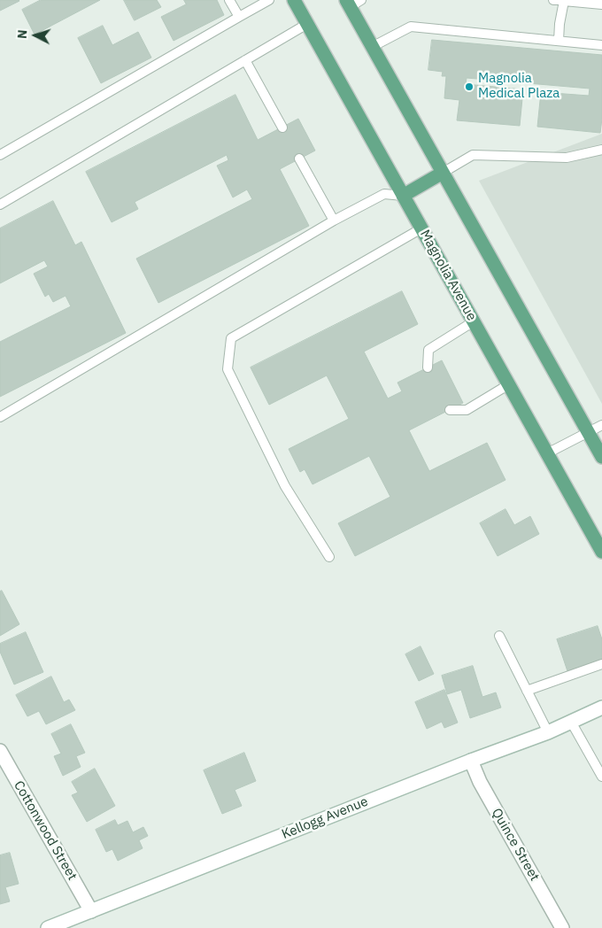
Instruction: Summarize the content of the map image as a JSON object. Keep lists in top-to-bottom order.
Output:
{
  "streets": {
    "main road": ["Magnolia Avenue"],
    "street": ["Kellogg Avenue", "Cottonwood Street", "Quince Street"]
  },
  "crossings": [
    ["Kellogg Avenue", "Cottonwood Street"],
    ["Kellogg Avenue", "Quince Street"]
  ],
  "places": ["Magnolia Medical Plaza"],
  "north": "left"
}
